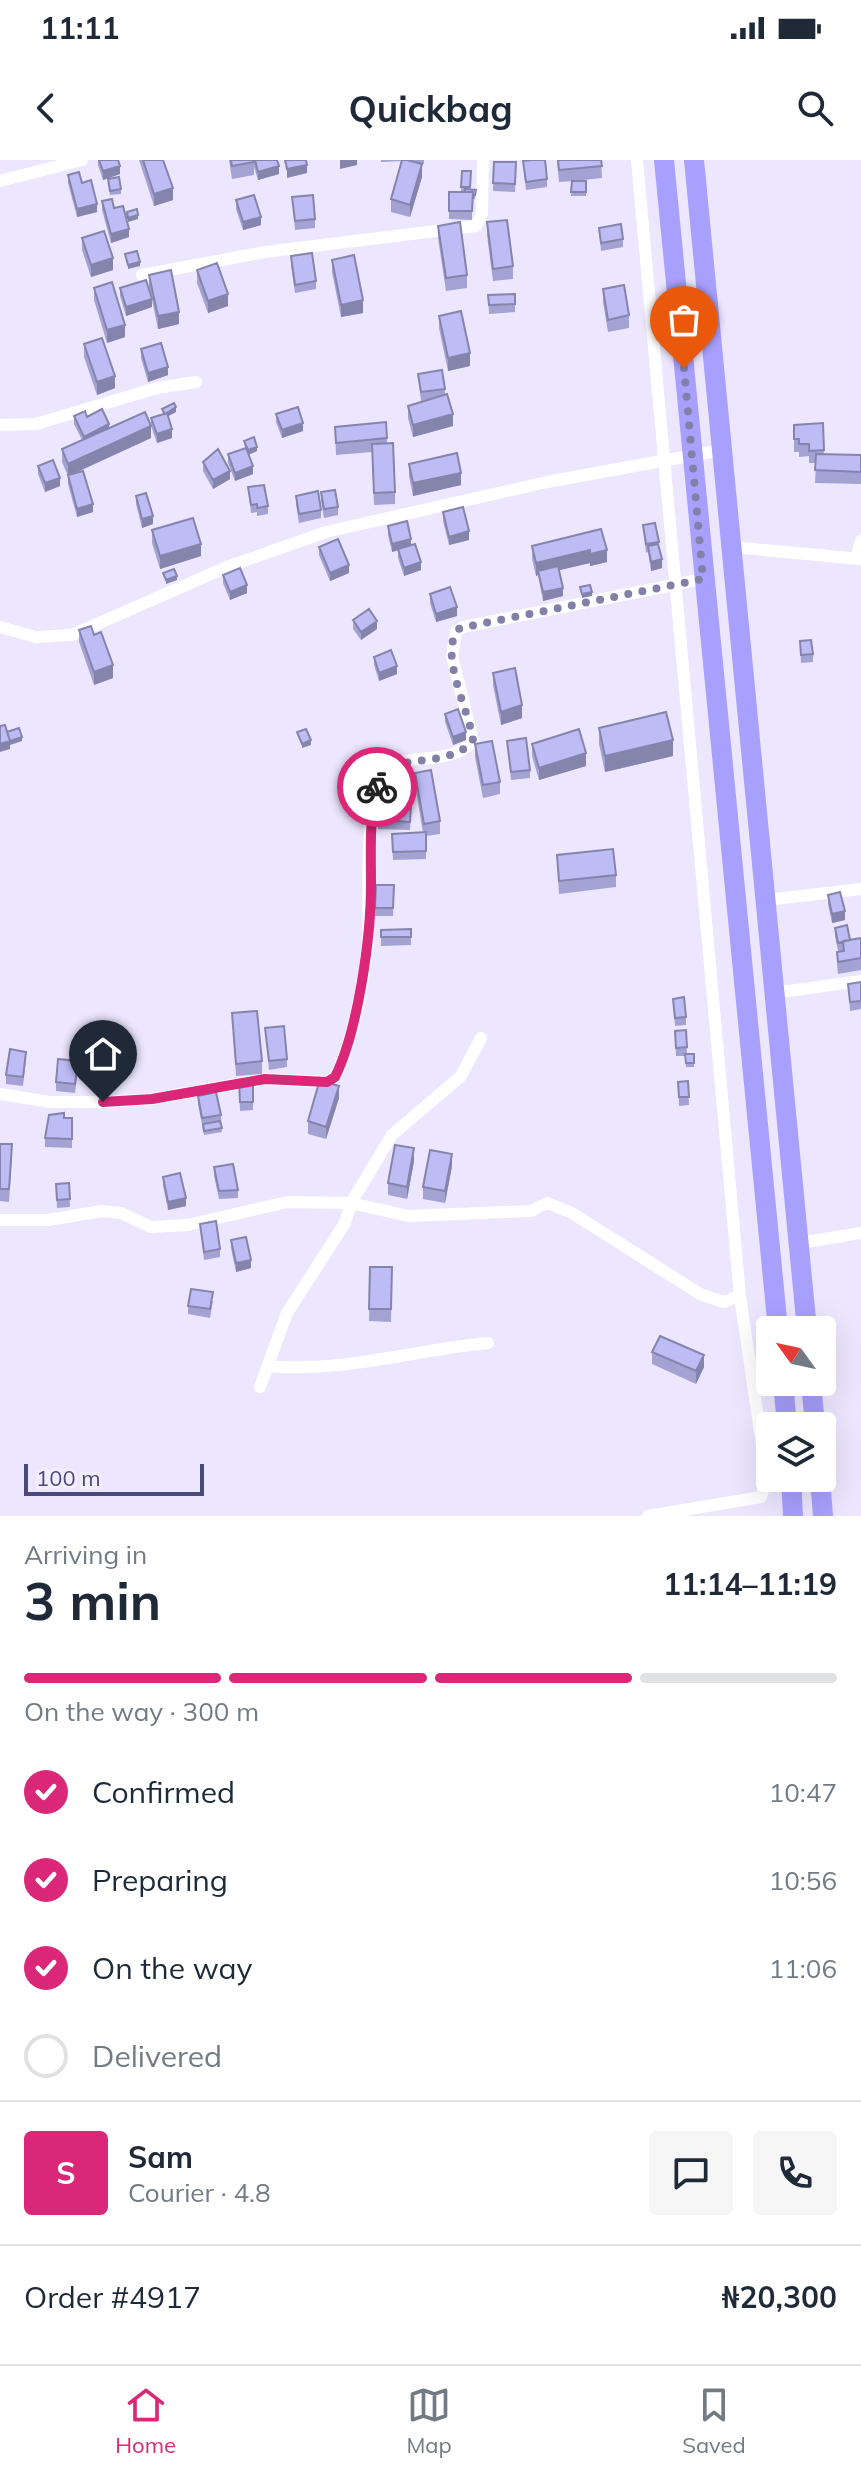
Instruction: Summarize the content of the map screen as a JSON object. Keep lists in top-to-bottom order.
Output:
{
  "scale_bar": "100 m",
  "north": "top left",
  "page": {
    "status": "11:11",
    "header": "Quickbag",
    "scale": "100 m",
    "heading": ["3 min", "Arriving in", "11:14–11:19"],
    "panel": [
      "Sam",
      "Courier · 4.8",
      "Order #4917",
      "₦20,300"
    ],
    "bar": "On the way · 300 m",
    "list": [
      ["Confirmed", "10:47"],
      ["Preparing", "10:56"],
      ["On the way", "11:06"],
      "Delivered"
    ],
    "round": "S",
    "tabs": ["Home", "Map", "Saved"]
  }
}
